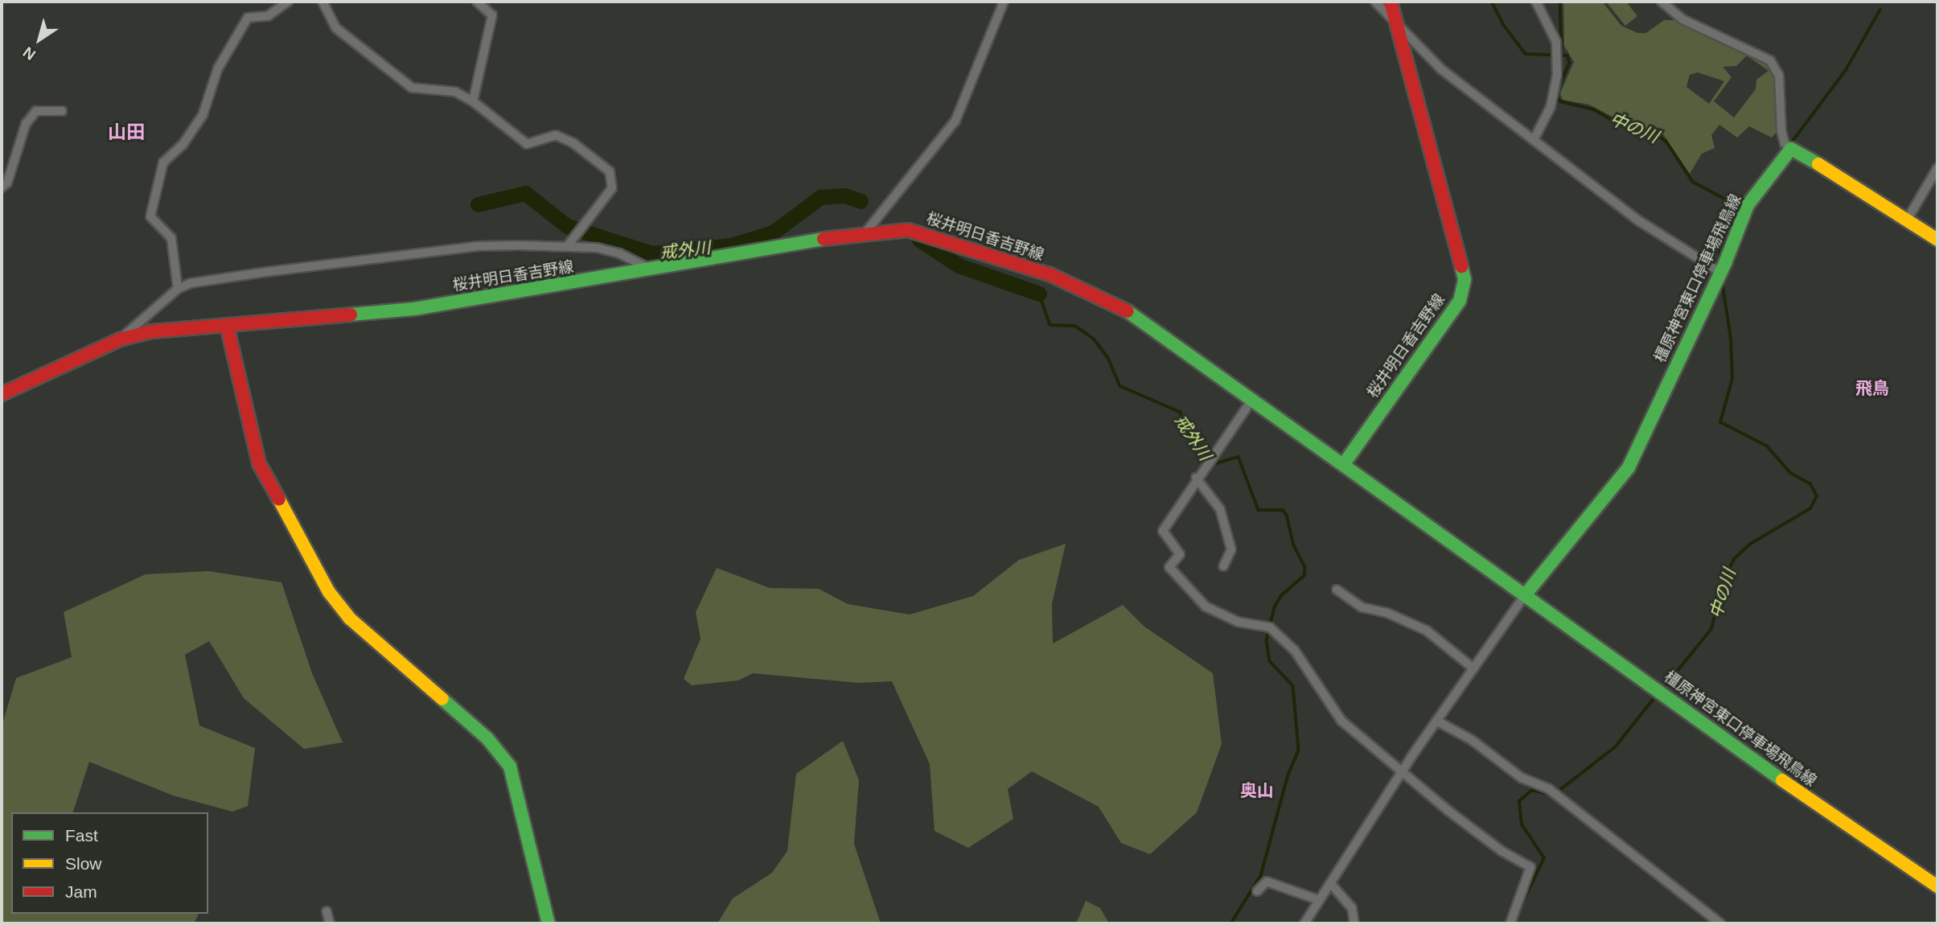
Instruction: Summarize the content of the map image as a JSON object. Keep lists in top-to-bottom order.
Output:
{
  "streets": {
    "main road": ["桜井明日香吉野線", "橿原神宮東口停車場飛鳥線"]
  },
  "crossings": [
    ["桜井明日香吉野線", "橿原神宮東口停車場飛鳥線"]
  ],
  "districts": ["山田", "飛鳥", "奥山"],
  "water": ["中の川", "戒外川"],
  "legend": ["Fast", "Slow", "Jam"],
  "north": "bottom left"
}
